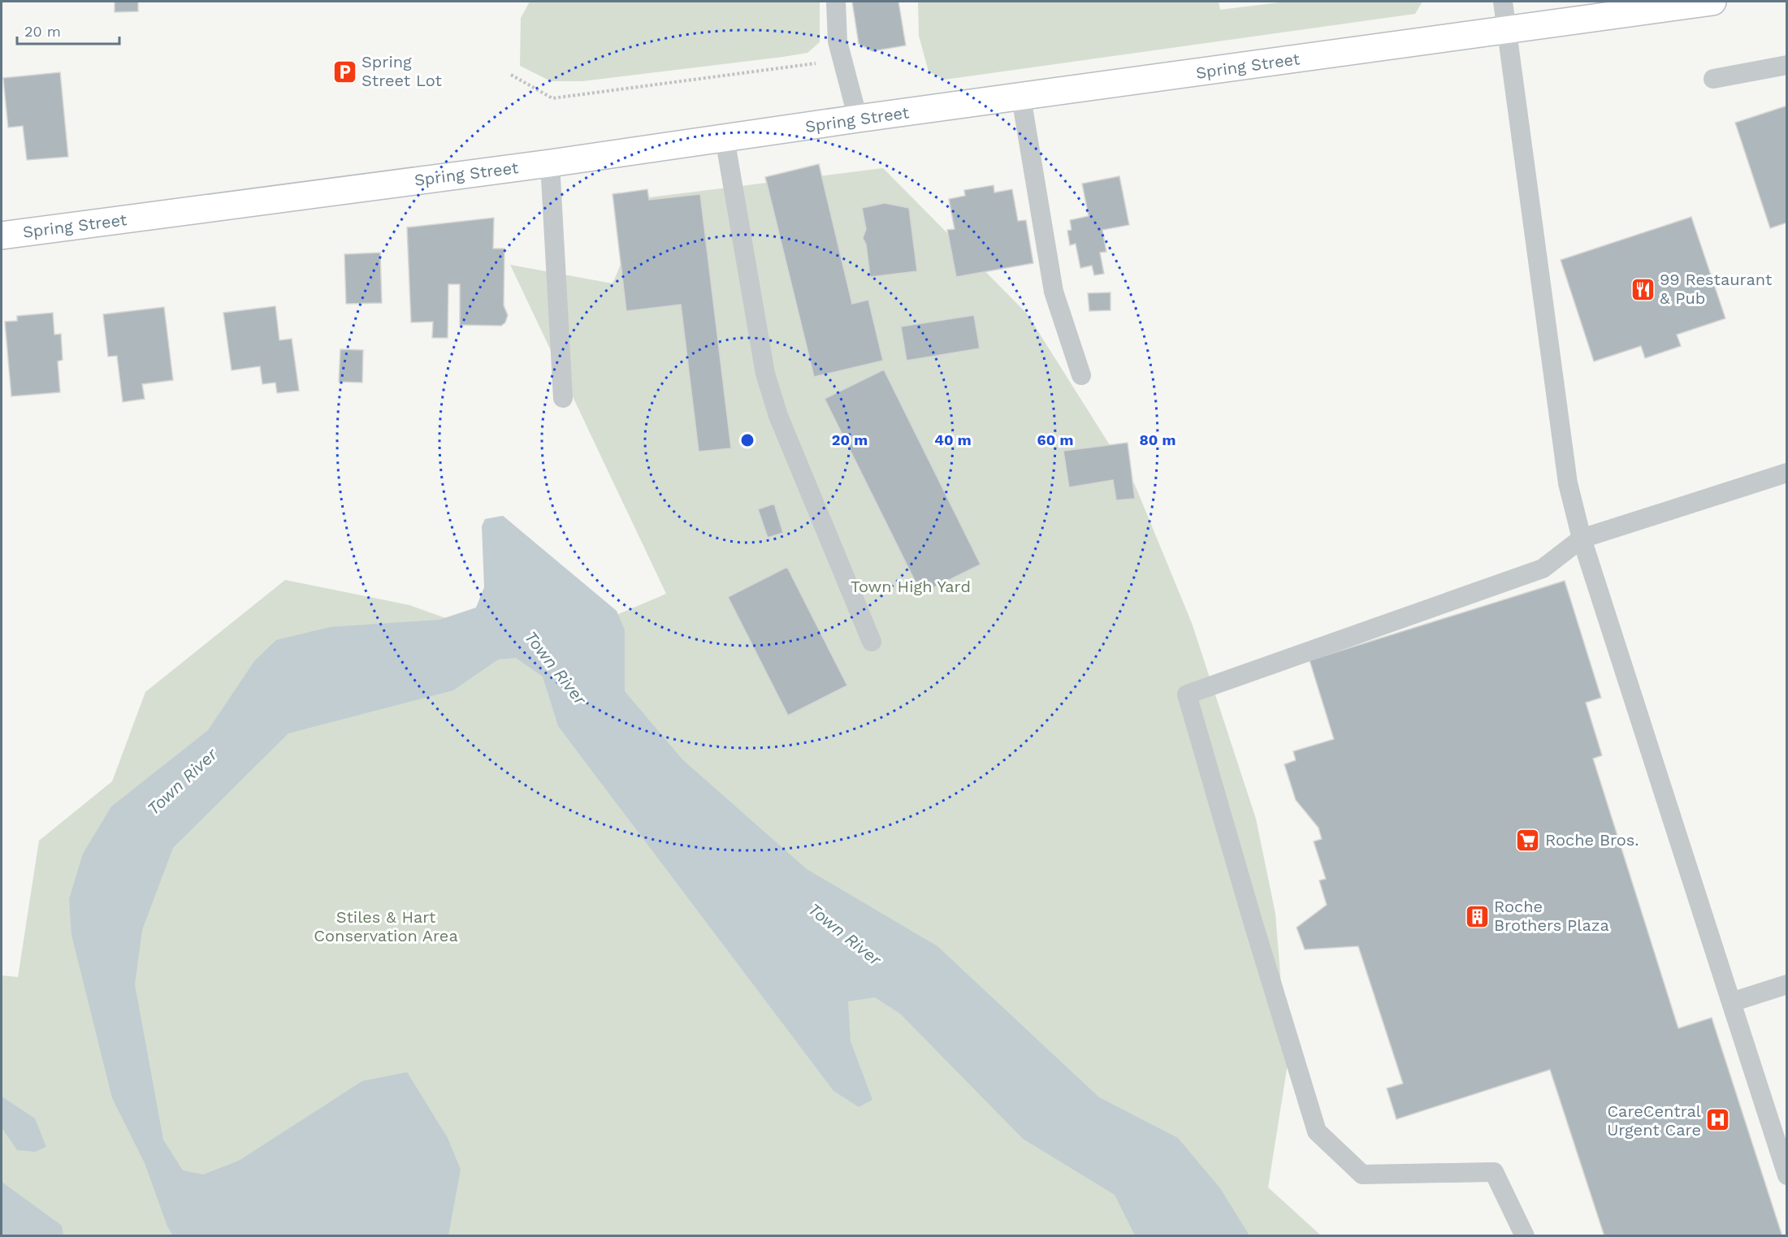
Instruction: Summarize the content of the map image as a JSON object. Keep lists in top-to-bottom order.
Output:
{
  "streets": {
    "street": ["Spring Street"]
  },
  "water": ["Town River"],
  "parks": ["Town High Yard", "Stiles & Hart Conservation Area"],
  "places": {
    "parking": ["Spring Street Lot"],
    "restaurant": ["99 Restaurant & Pub"],
    "supermarket": ["Roche Bros."],
    "building": ["Roche Brothers Plaza"],
    "hospital": ["CareCentral Urgent Care"]
  },
  "scale_bar": "20 m",
  "rings": [
    "20 m",
    "40 m",
    "60 m",
    "80 m"
  ]
}
